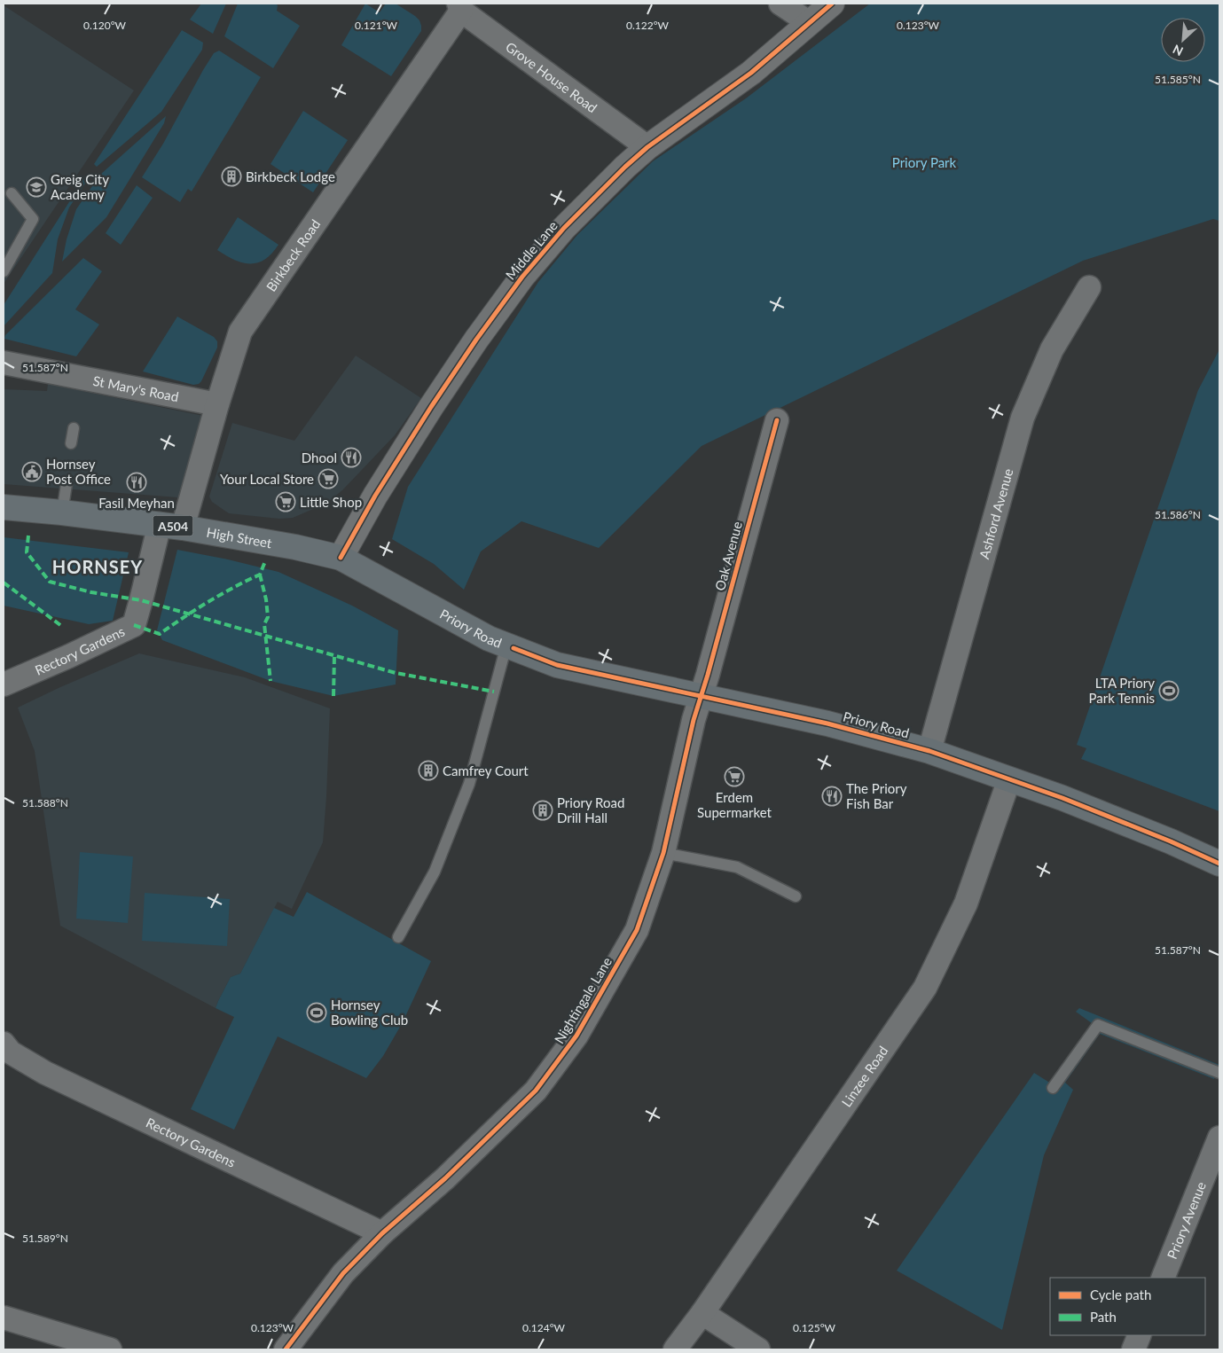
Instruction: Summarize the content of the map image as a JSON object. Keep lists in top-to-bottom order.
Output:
{
  "streets": {
    "main road": ["A504", "High Street", "Priory Road"],
    "street": [
      "Grove House Road",
      "Middle Lane",
      "Birkbeck Road",
      "St Mary's Road",
      "Ashford Avenue",
      "Oak Avenue",
      "Rectory Gardens",
      "Nightingale Lane",
      "Linzee Road",
      "Priory Avenue"
    ]
  },
  "crossings": [
    ["Grove House Road", "Middle Lane"],
    ["Grove House Road", "Birkbeck Road"],
    ["Middle Lane", "High Street"],
    ["Middle Lane", "Priory Road"],
    ["Birkbeck Road", "St Mary's Road"],
    ["Birkbeck Road", "High Street"],
    ["Birkbeck Road", "Rectory Gardens"],
    ["Ashford Avenue", "Priory Road"],
    ["High Street", "Priory Road"],
    ["High Street", "Rectory Gardens"],
    ["Oak Avenue", "Priory Road"],
    ["Oak Avenue", "Nightingale Lane"],
    ["Priory Road", "Nightingale Lane"],
    ["Priory Road", "Linzee Road"],
    ["Rectory Gardens", "Nightingale Lane"]
  ],
  "districts": ["HORNSEY"],
  "parks": ["Priory Park"],
  "places": {
    "building": ["Birkbeck Lodge", "Camfrey Court", "Priory Road Drill Hall"],
    "school or university": ["Greig City Academy"],
    "restaurant": ["Dhool", "Fasil Meyhan", "The Priory Fish Bar"],
    "public building": ["Hornsey Post Office"],
    "supermarket": ["Your Local Store", "Little Shop", "Erdem Supermarket"],
    "sports": ["LTA Priory Park Tennis", "Hornsey Bowling Club"]
  },
  "legend": ["Cycle path", "Path"],
  "north": "bottom left",
  "coordinates": [
    "0.120°W",
    "0.121°W",
    "0.122°W",
    "0.123°W",
    "51.585°N",
    "51.587°N",
    "51.586°N",
    "51.588°N",
    "51.589°N",
    "0.124°W",
    "0.125°W"
  ]
}
